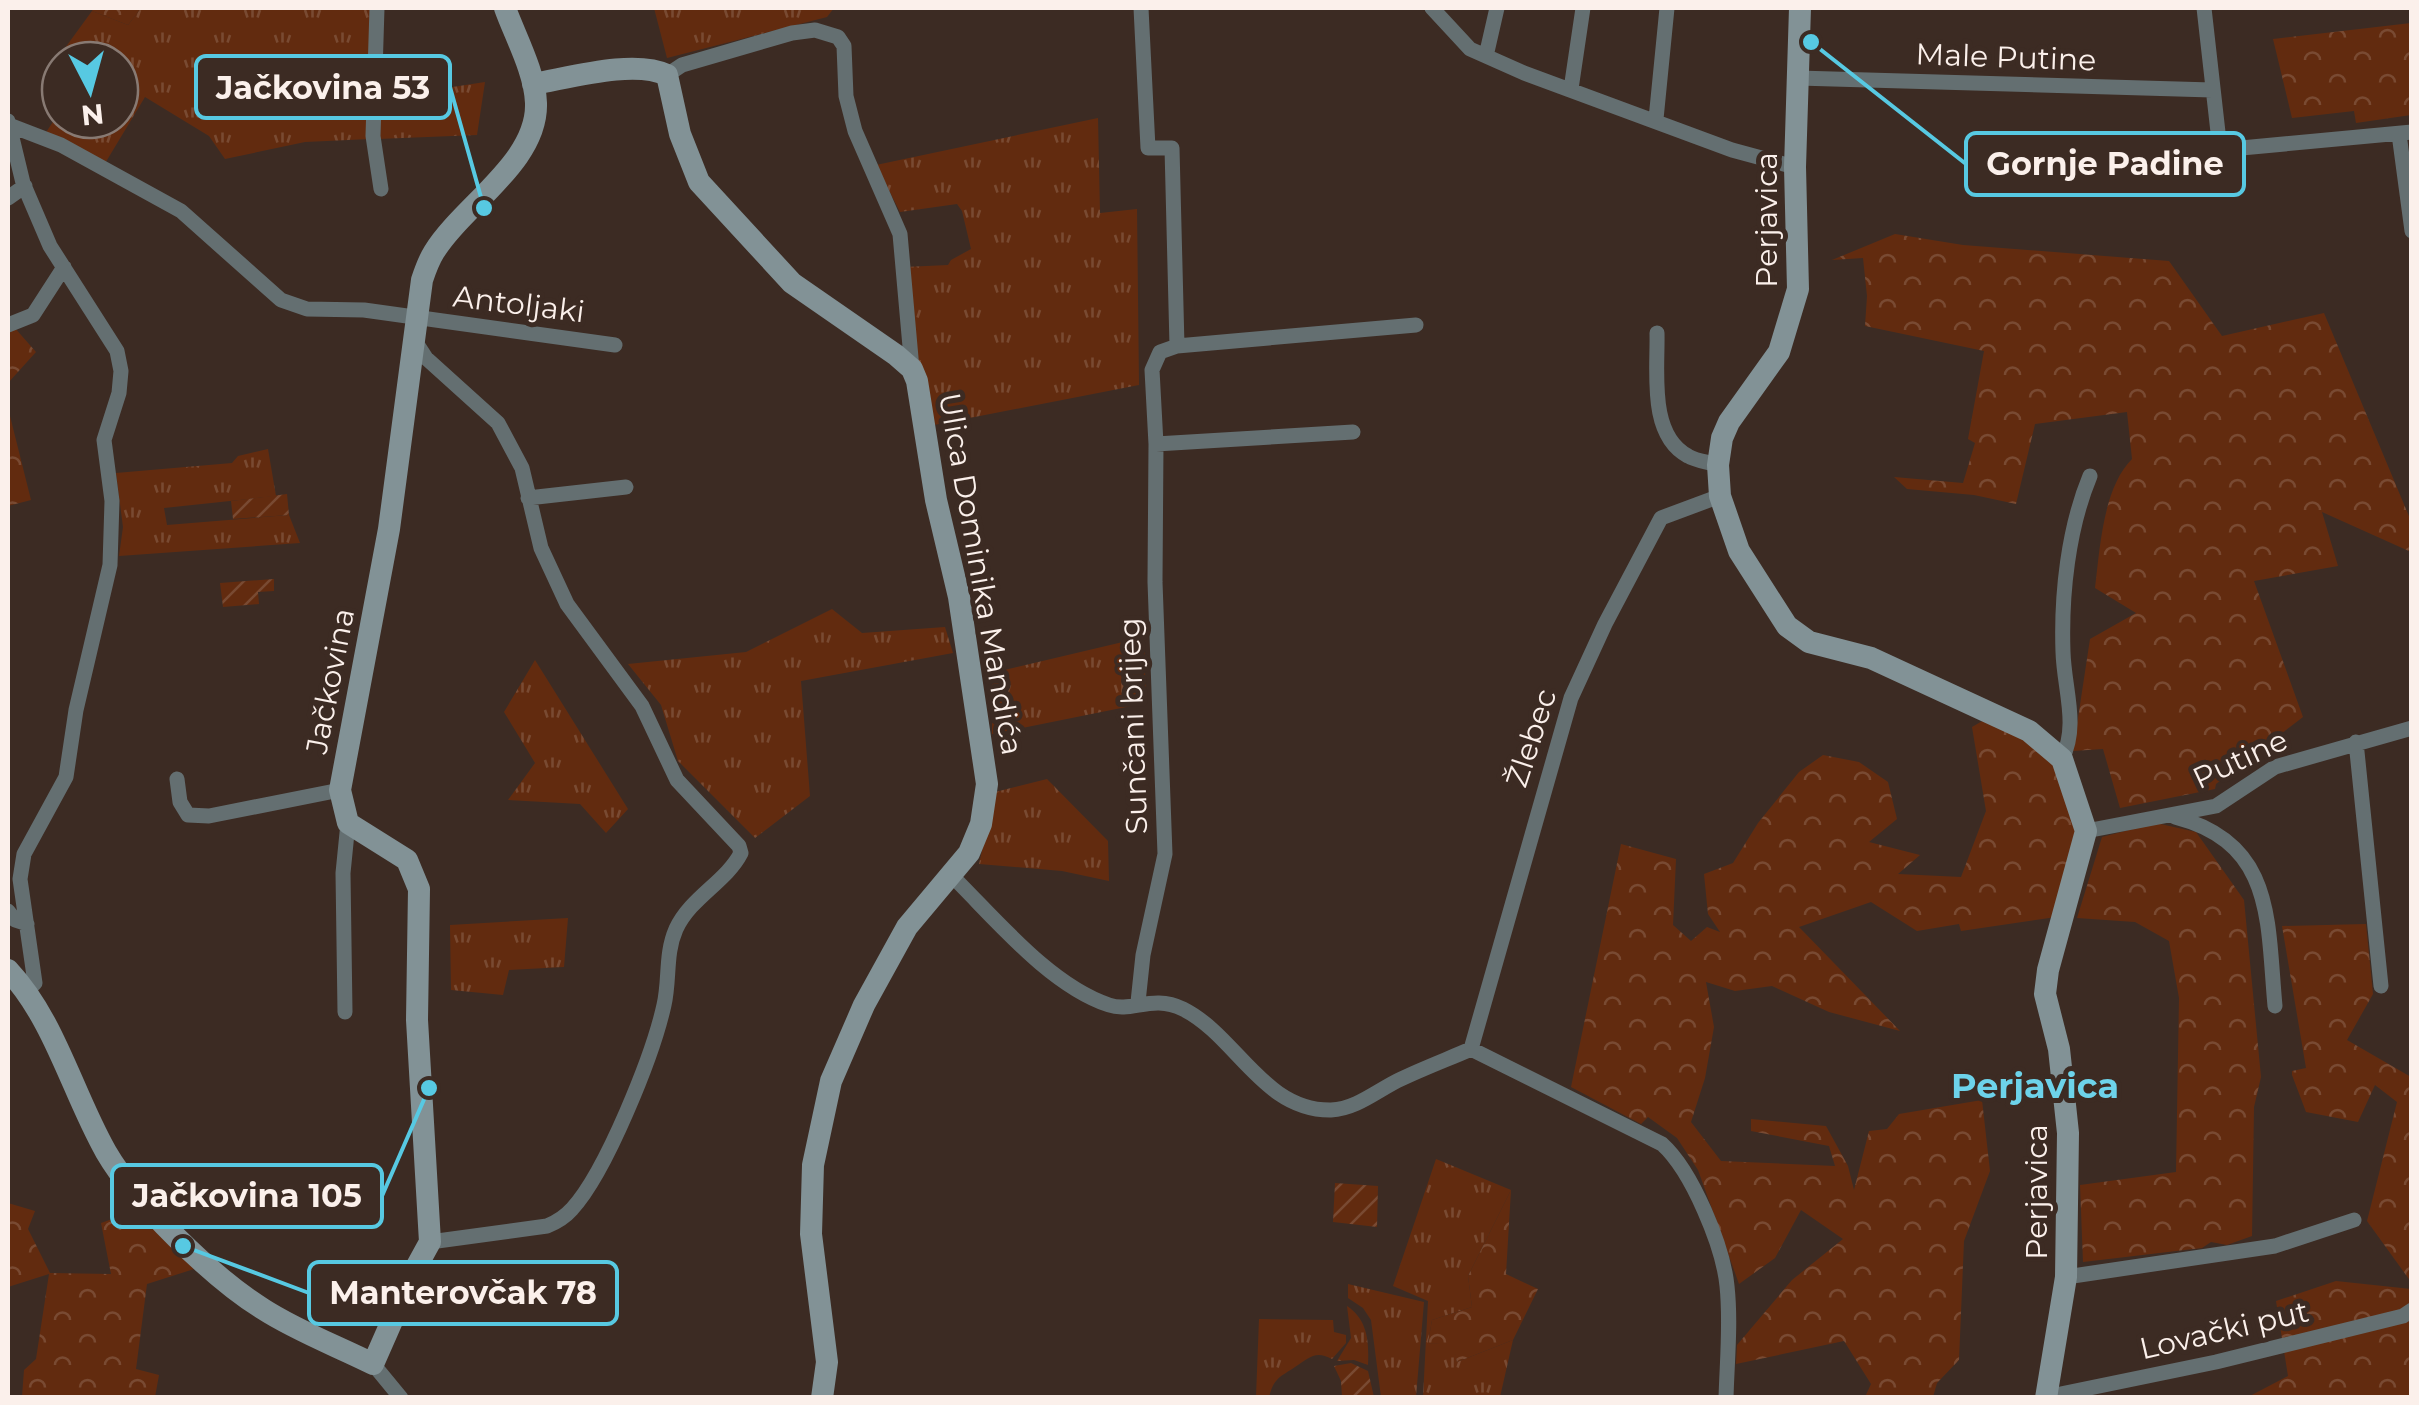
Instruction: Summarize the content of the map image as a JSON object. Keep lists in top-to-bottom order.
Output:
{
  "streets": {
    "street": [
      "Male Putine",
      "Perjavica",
      "Antoljaki",
      "Ulica Dominika Mandića",
      "Jačkovina",
      "Sunčani brijeg",
      "Žlebec",
      "Putine",
      "Lovački put"
    ]
  },
  "crossings": [
    ["Male Putine", "Perjavica"],
    ["Perjavica", "Žlebec"],
    ["Perjavica", "Putine"],
    ["Perjavica", "Lovački put"],
    ["Antoljaki", "Jačkovina"]
  ],
  "districts": ["Perjavica"],
  "places": [
    "Gornje Padine",
    "Jačkovina 53",
    "Jačkovina 105",
    "Manterovčak 78"
  ],
  "north": "bottom"
}
